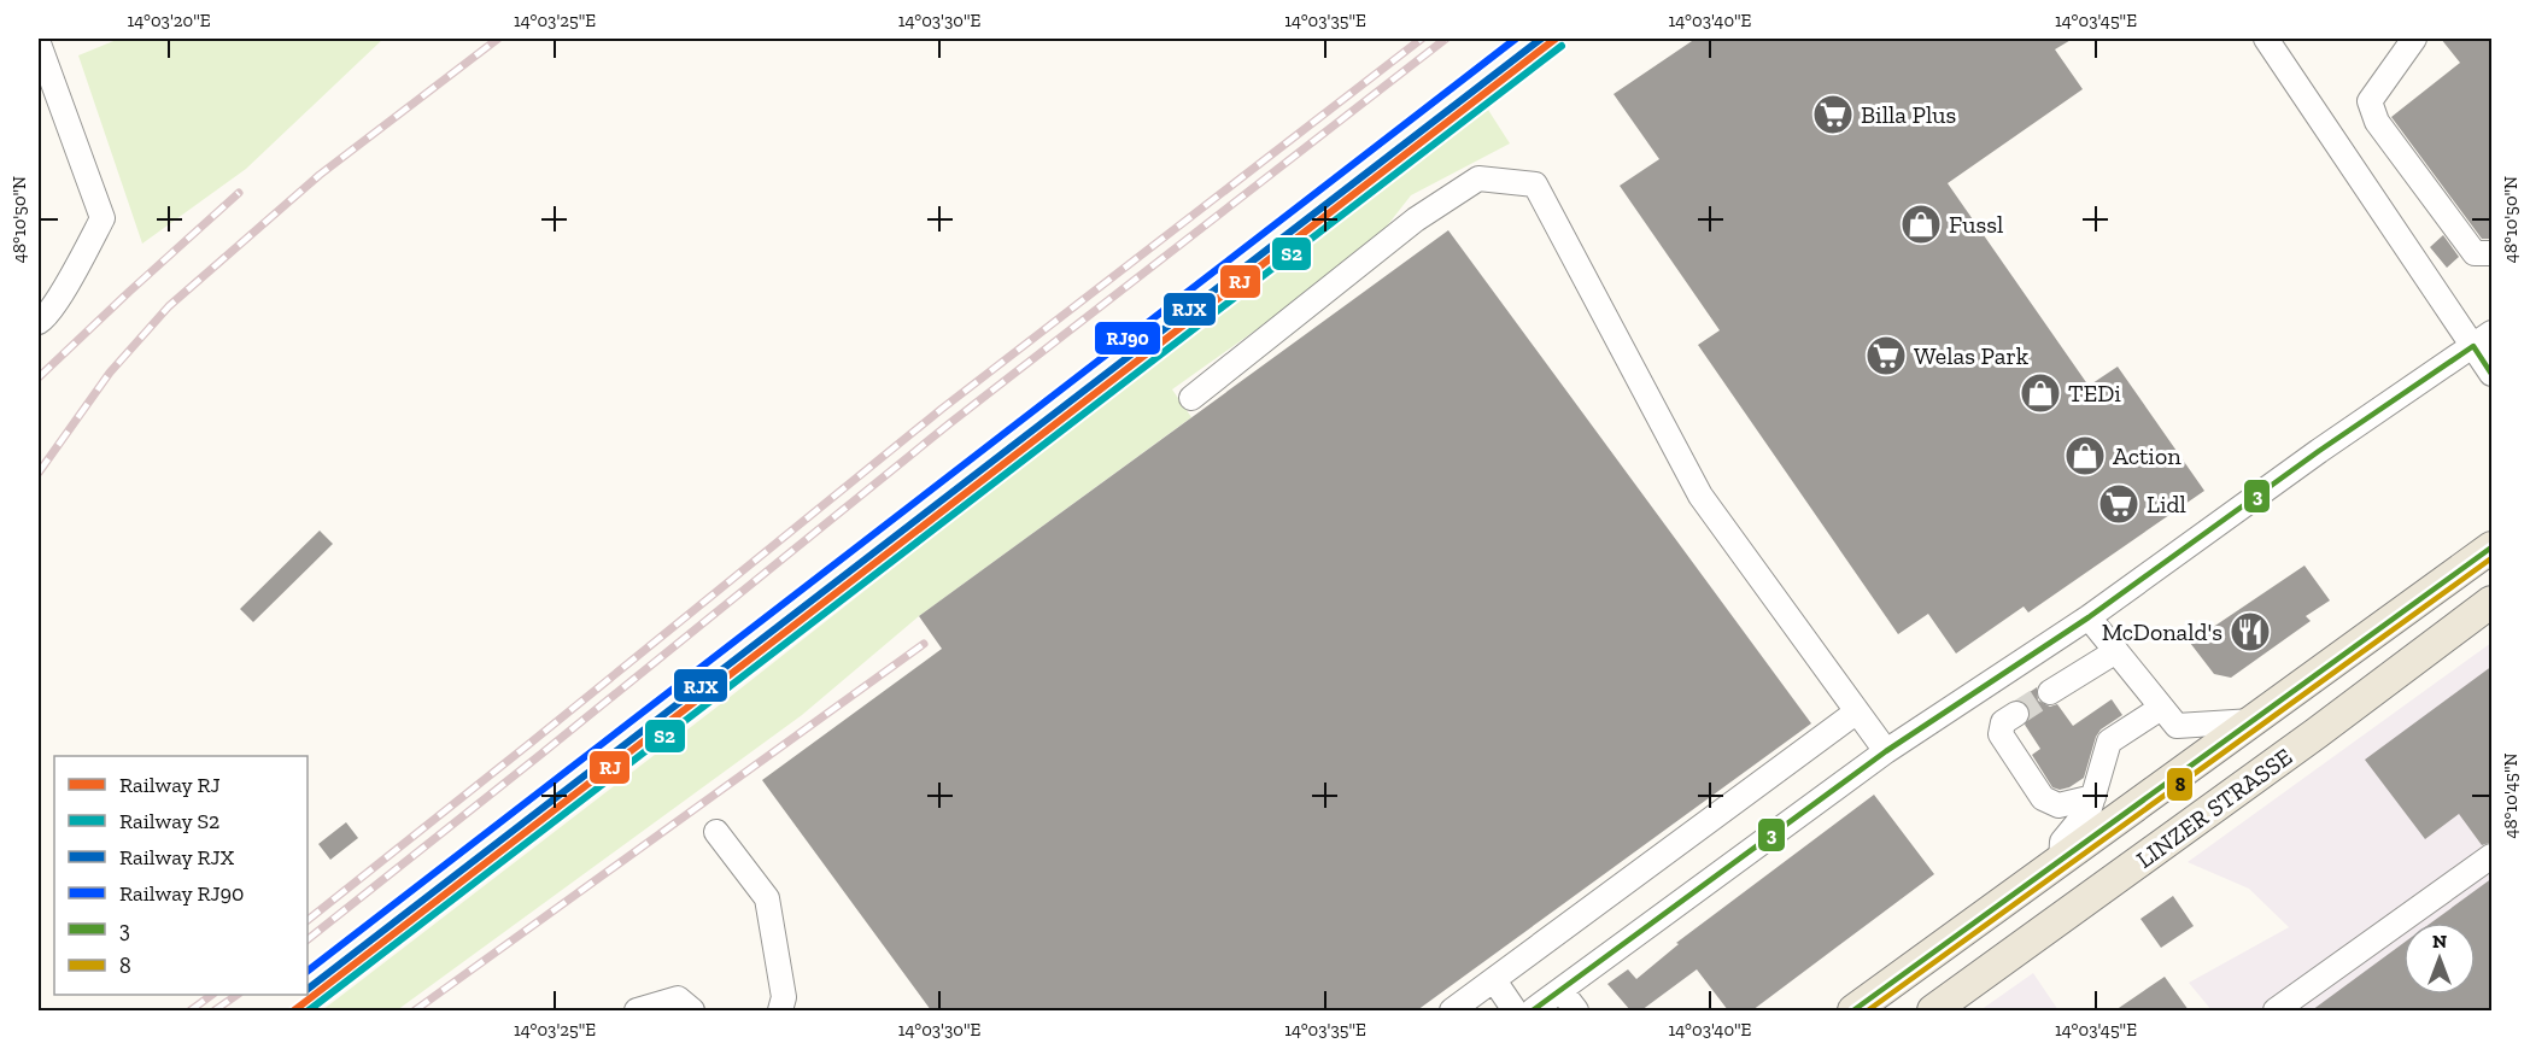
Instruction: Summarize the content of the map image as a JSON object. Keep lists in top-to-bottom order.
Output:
{
  "streets": {
    "main road": ["LINZER STRASSE"]
  },
  "places": {
    "supermarket": ["Billa Plus", "Welas Park", "Lidl"],
    "shop": ["Fussl", "TEDi", "Action"],
    "restaurant": ["McDonald's"]
  },
  "lines": [
    "rail line RJ",
    "rail line RJX",
    "rail line RJ90",
    "rail line S2",
    "transit line 3",
    "transit line 8"
  ],
  "legend": [
    "Railway RJ",
    "Railway S2",
    "Railway RJX",
    "Railway RJ90",
    "3",
    "8"
  ],
  "north": "top",
  "coordinates": [
    "14°03'20\"E",
    "14°03'25\"E",
    "14°03'30\"E",
    "14°03'35\"E",
    "14°03'40\"E",
    "14°03'45\"E",
    "48°10'50\"N",
    "48°10'45\"N"
  ]
}
